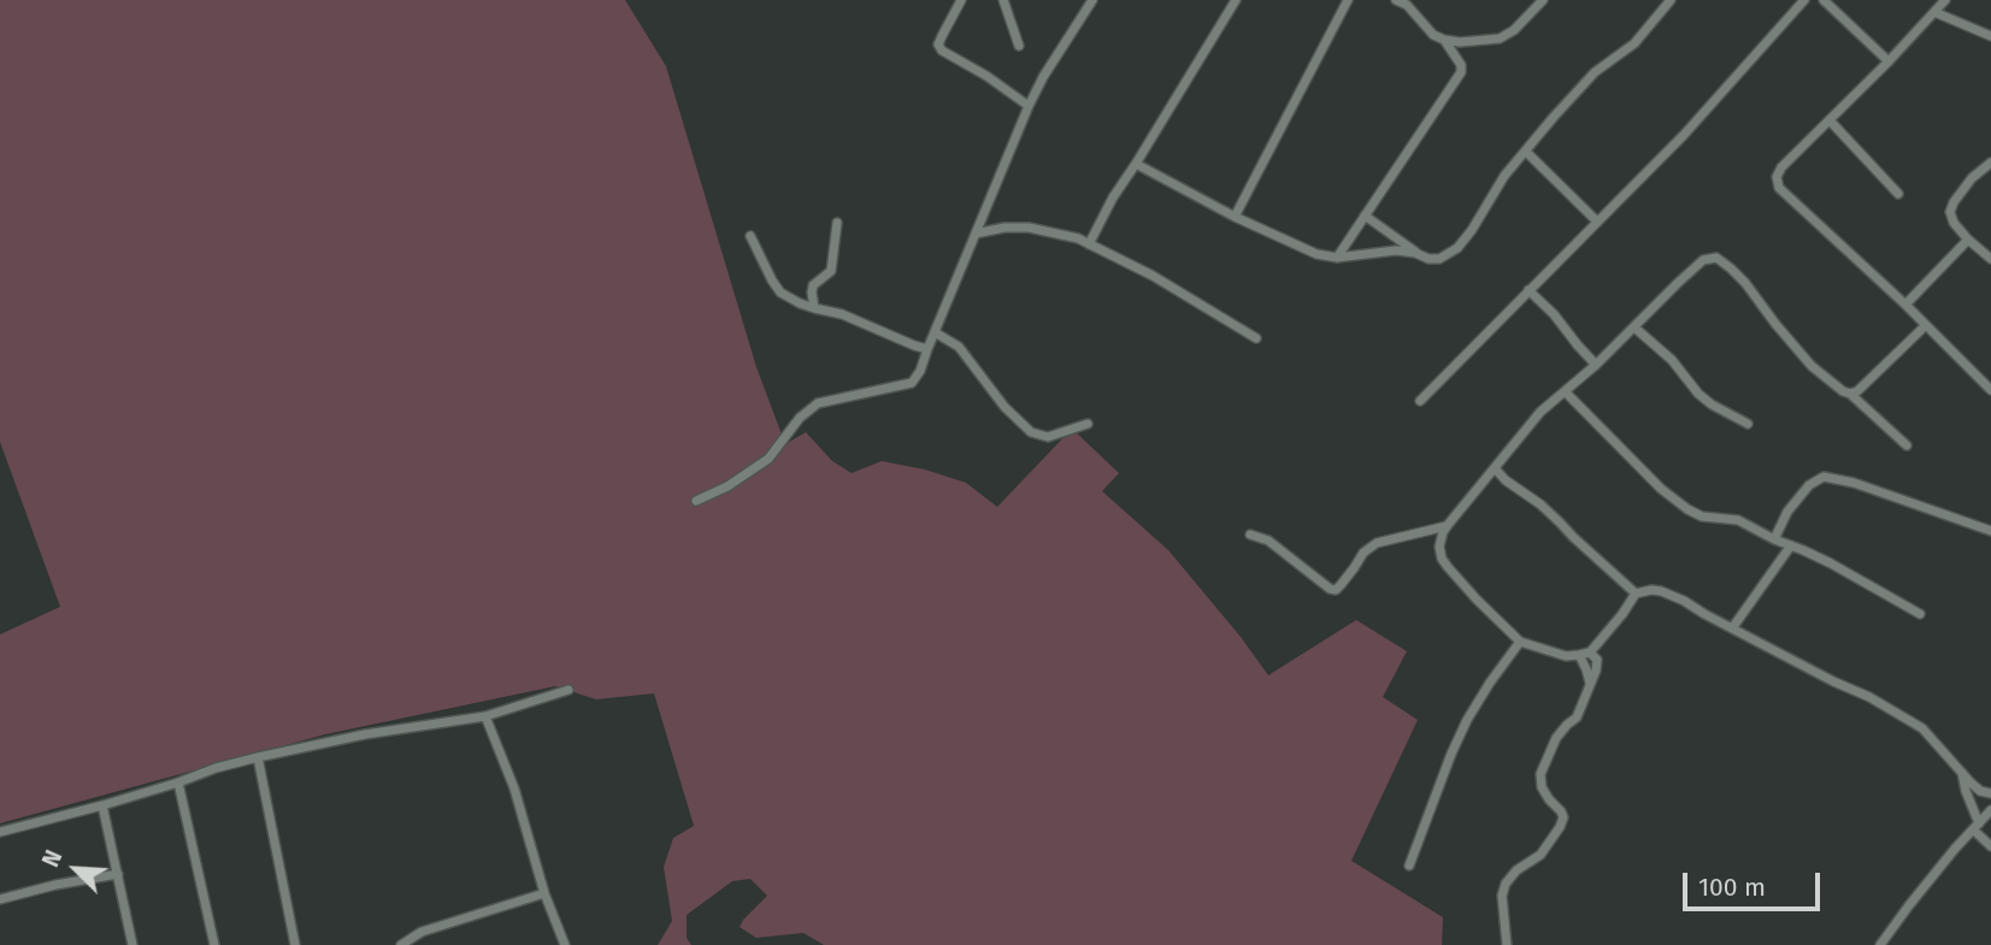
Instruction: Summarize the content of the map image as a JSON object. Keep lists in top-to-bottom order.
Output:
{
  "scale_bar": "100 m",
  "north": "top left"
}
